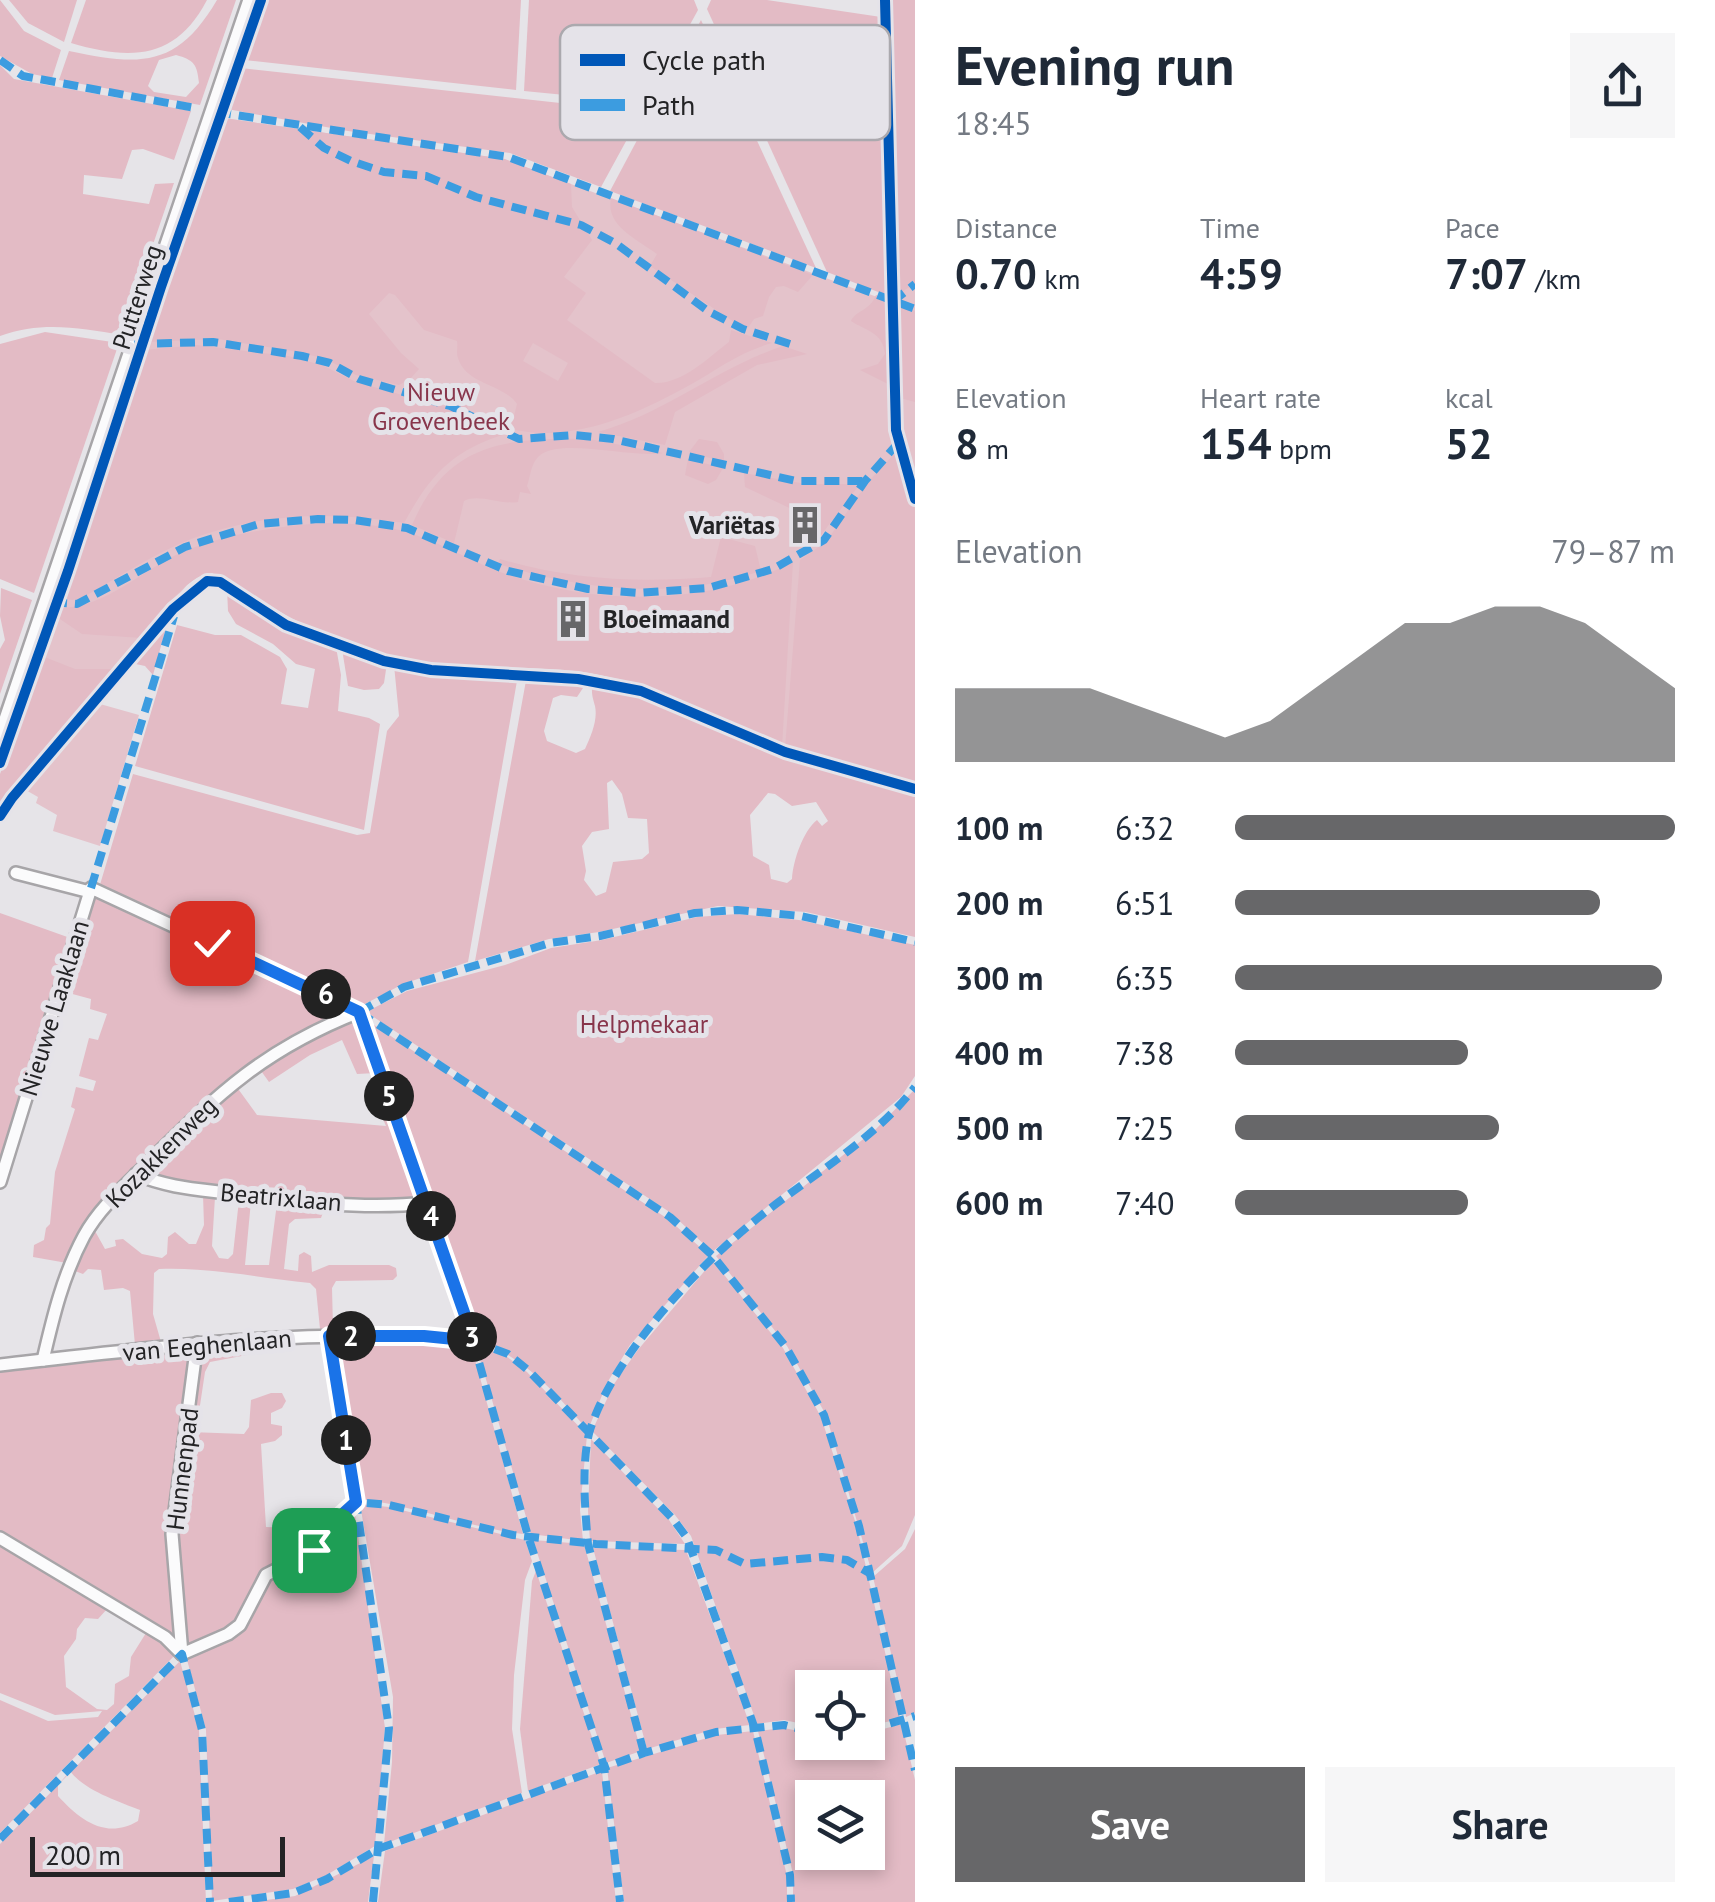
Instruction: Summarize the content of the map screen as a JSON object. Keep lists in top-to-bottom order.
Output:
{
  "streets": {
    "main road": ["Putterweg"],
    "street": [
      "Nieuwe Laaklaan",
      "Kozakkenweg",
      "Beatrixlaan",
      "van Eeghenlaan",
      "Hunnenpad"
    ]
  },
  "crossings": [
    ["Kozakkenweg", "Beatrixlaan"],
    ["Kozakkenweg", "van Eeghenlaan"],
    ["Beatrixlaan", "van Eeghenlaan"],
    ["van Eeghenlaan", "Hunnenpad"]
  ],
  "parks": ["Nieuw Groevenbeek", "Helpmekaar"],
  "places": {
    "building": ["Variëtas", "Bloeimaand"]
  },
  "legend": ["Cycle path", "Path"],
  "scale_bar": "200 m",
  "page": {
    "heading": ["Evening run", "18:45"],
    "stats": [
      ["Distance", "0.70 km"],
      ["Time", "4:59"],
      ["Pace", "7:07 /km"],
      ["Elevation", "8 m"],
      ["Heart rate", "154 bpm"],
      ["kcal", "52"]
    ],
    "chart": ["Elevation", "79–87 m"],
    "list": [
      {
        "name": "100 m",
        "note": "6:32"
      },
      {
        "name": "200 m",
        "note": "6:51"
      },
      {
        "name": "300 m",
        "note": "6:35"
      },
      {
        "name": "400 m",
        "note": "7:38"
      },
      {
        "name": "500 m",
        "note": "7:25"
      },
      {
        "name": "600 m",
        "note": "7:40"
      }
    ],
    "pins": [
      "6",
      "5",
      "4",
      "2",
      "3",
      "1"
    ],
    "buttons": ["Save", "Share"],
    "scale": "200 m"
  }
}
